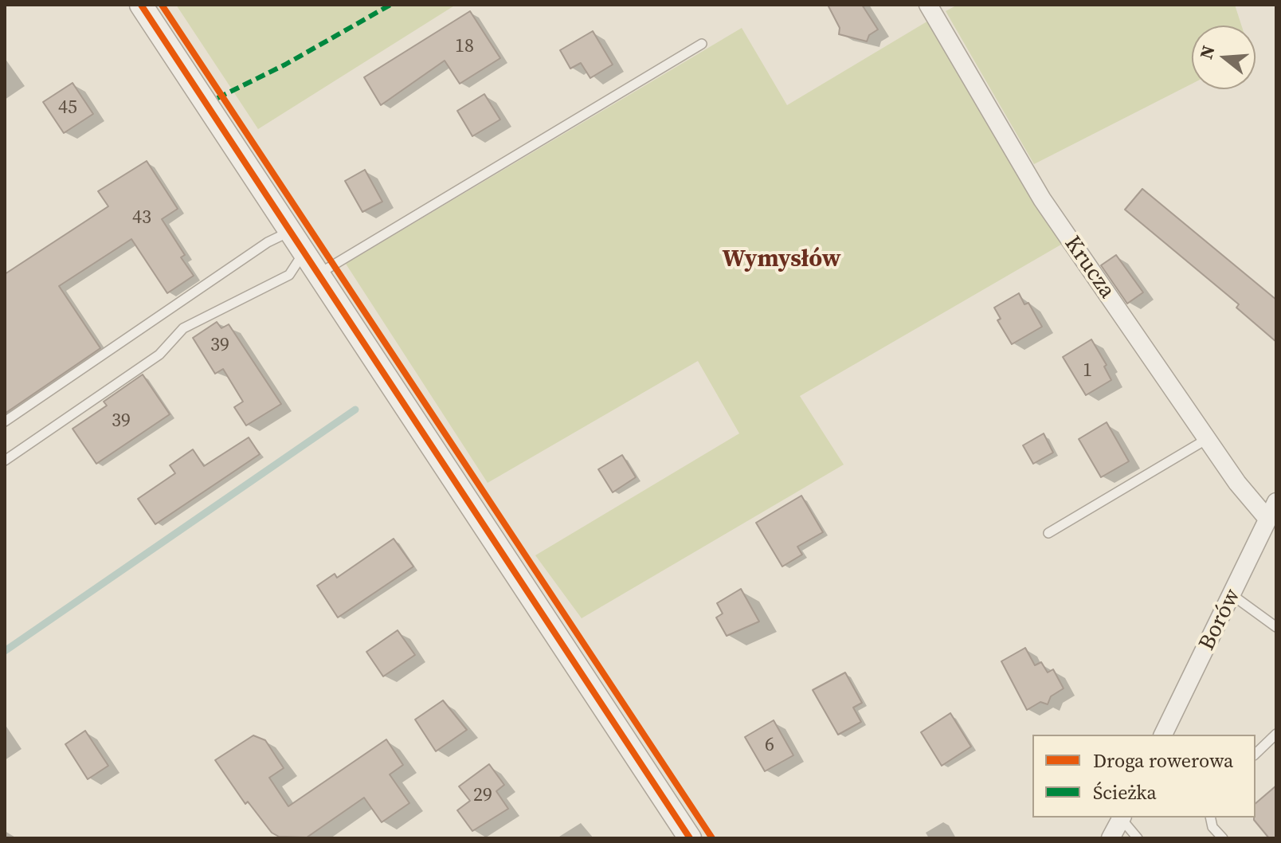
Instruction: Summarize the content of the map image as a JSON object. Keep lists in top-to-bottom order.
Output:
{
  "streets": {
    "street": ["Krucza", "Borów"]
  },
  "crossings": [
    ["Krucza", "Borów"]
  ],
  "districts": ["Wymysłów"],
  "house_numbers": [
    "18",
    "45",
    "43",
    "39",
    "1",
    "39",
    "6",
    "29"
  ],
  "legend": ["Droga rowerowa", "Ścieżka"],
  "north": "left"
}
